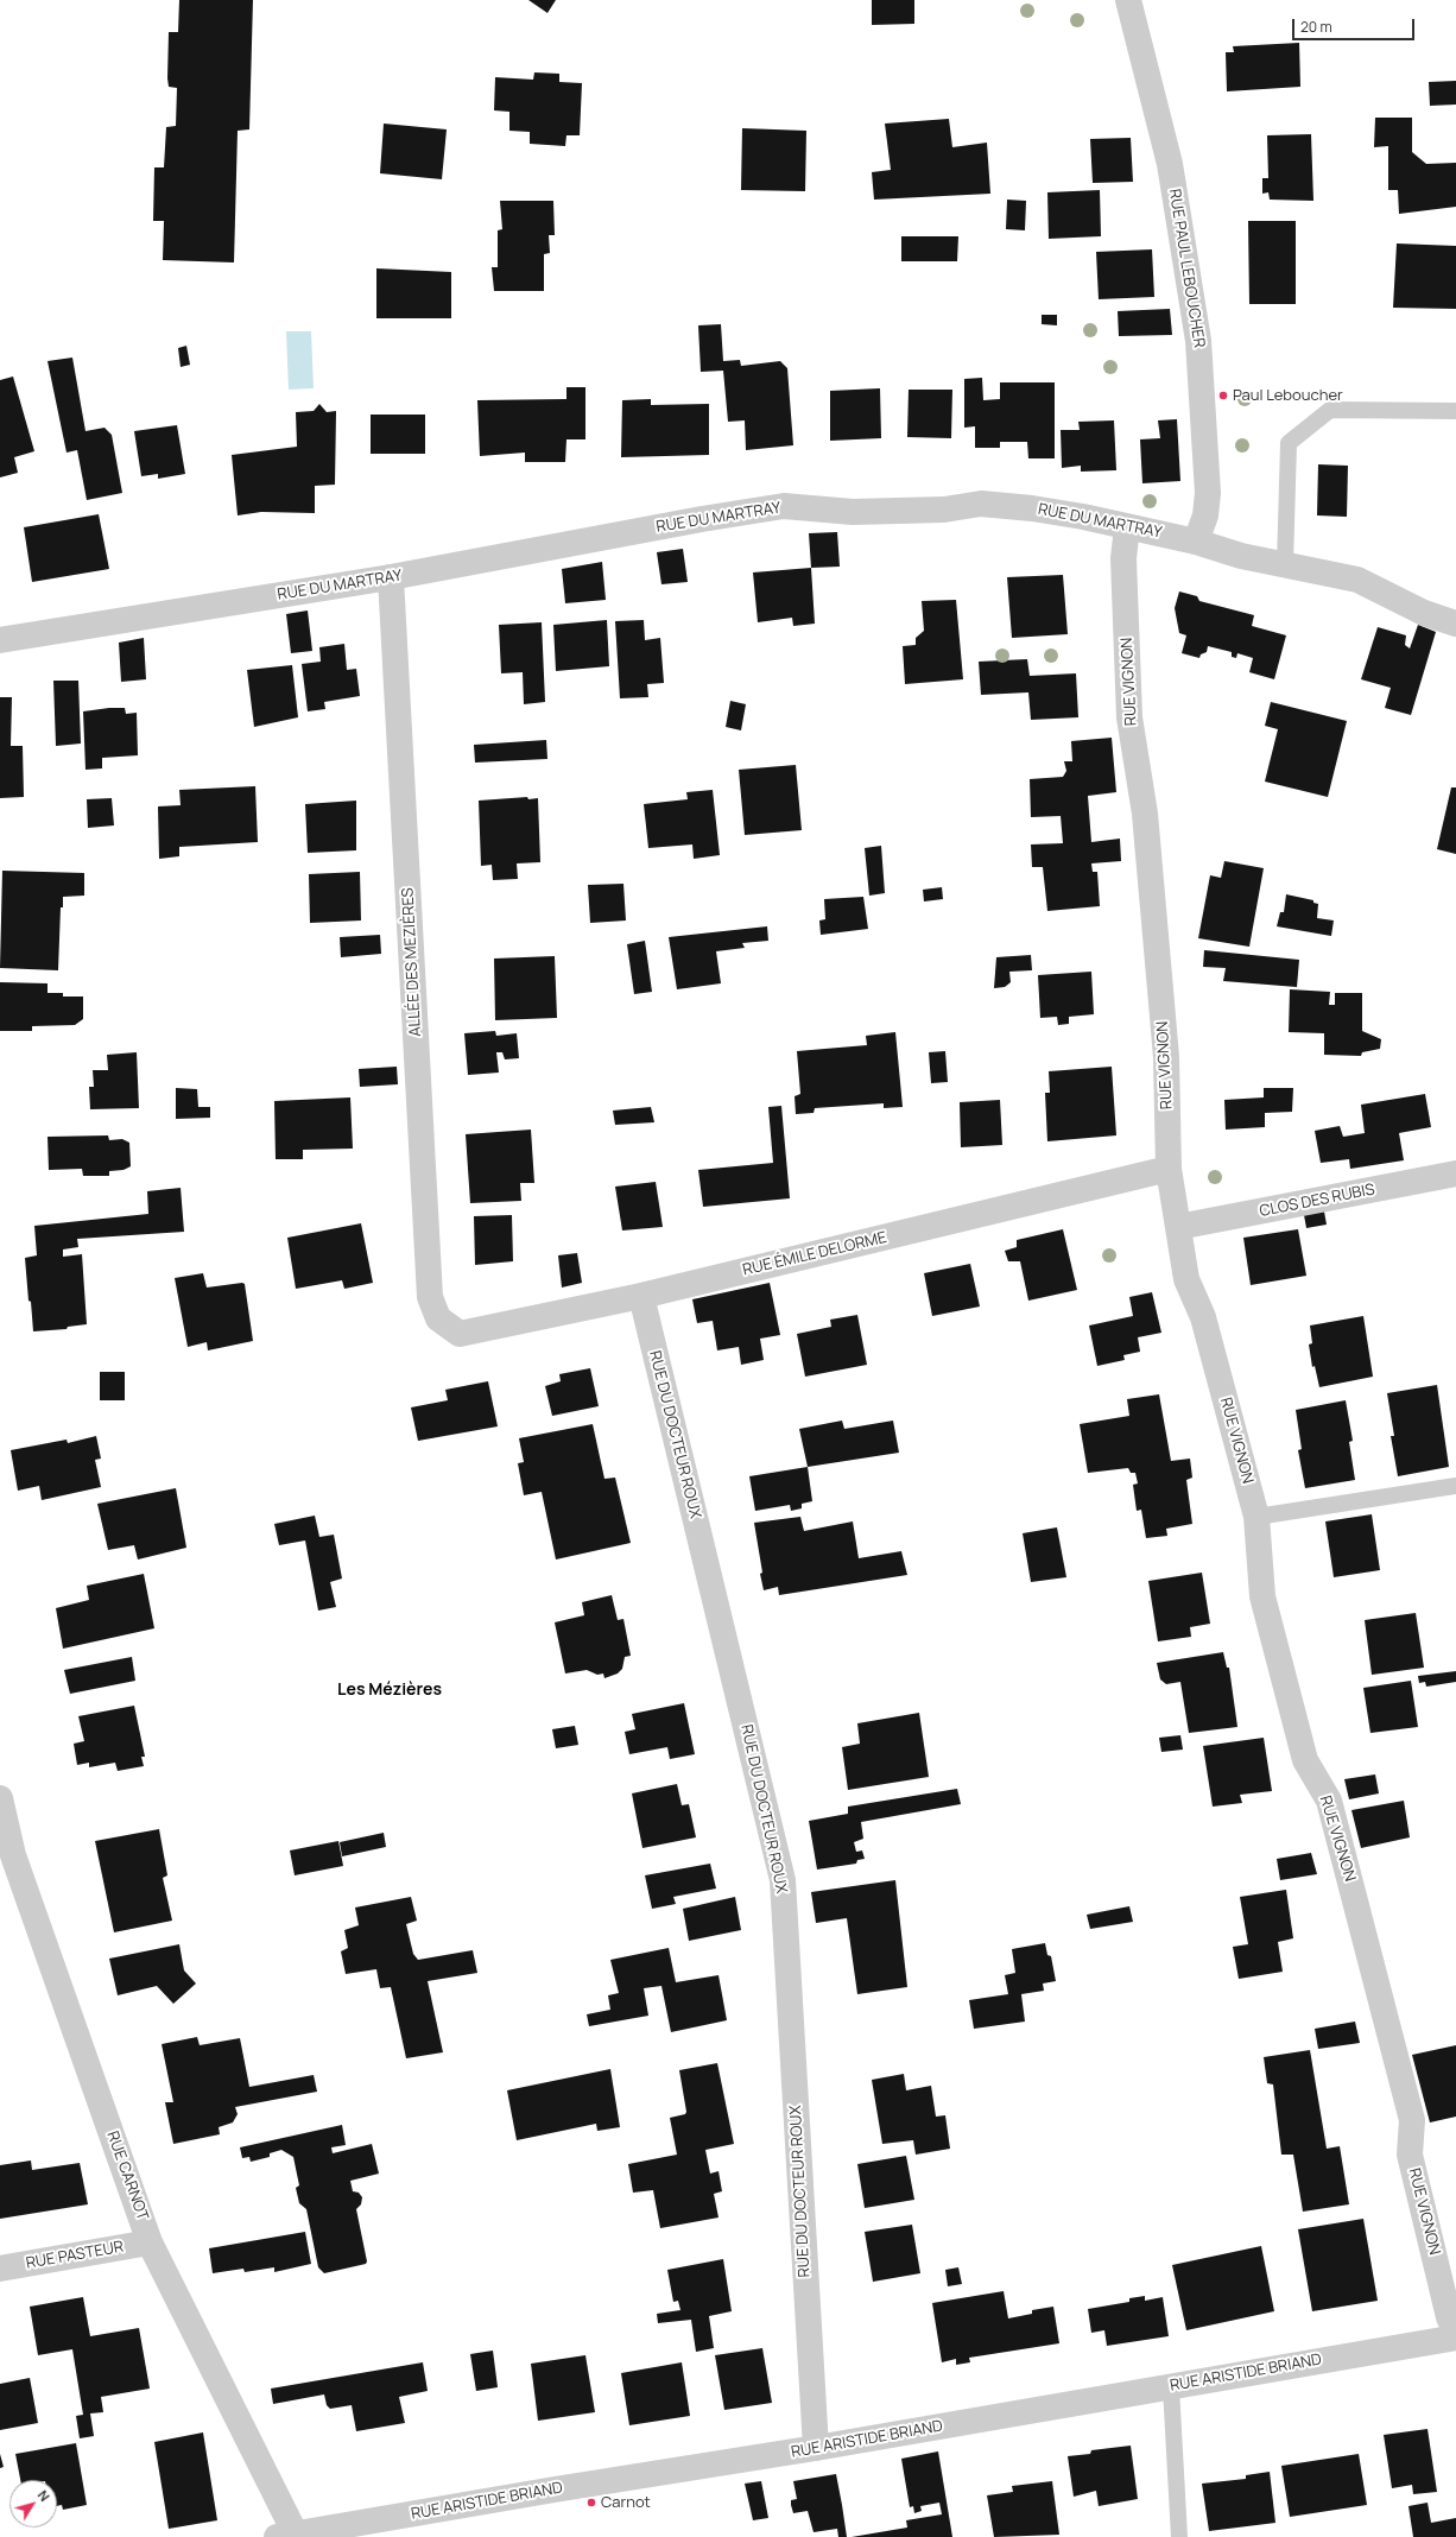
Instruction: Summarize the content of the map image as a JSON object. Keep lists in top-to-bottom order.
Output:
{
  "streets": {
    "street": [
      "RUE PAUL LEBOUCHER",
      "RUE DU MARTRAY",
      "RUE VIGNON",
      "ALLÉE DES MEZIÈRES",
      "CLOS DES RUBIS",
      "RUE ÉMILE DELORME",
      "RUE DU DOCTEUR ROUX",
      "RUE CARNOT",
      "RUE PASTEUR",
      "RUE ARISTIDE BRIAND"
    ]
  },
  "crossings": [
    ["RUE PAUL LEBOUCHER", "RUE DU MARTRAY"],
    ["RUE DU MARTRAY", "RUE VIGNON"],
    ["RUE DU MARTRAY", "ALLÉE DES MEZIÈRES"],
    ["RUE VIGNON", "CLOS DES RUBIS"],
    ["RUE VIGNON", "RUE ÉMILE DELORME"],
    ["RUE VIGNON", "RUE ARISTIDE BRIAND"],
    ["ALLÉE DES MEZIÈRES", "RUE ÉMILE DELORME"],
    ["RUE ÉMILE DELORME", "RUE DU DOCTEUR ROUX"],
    ["RUE DU DOCTEUR ROUX", "RUE ARISTIDE BRIAND"],
    ["RUE CARNOT", "RUE PASTEUR"],
    ["RUE CARNOT", "RUE ARISTIDE BRIAND"]
  ],
  "districts": ["Les Mézières"],
  "places": ["Paul Leboucher", "Carnot"],
  "scale_bar": "20 m",
  "north": "top right"
}
